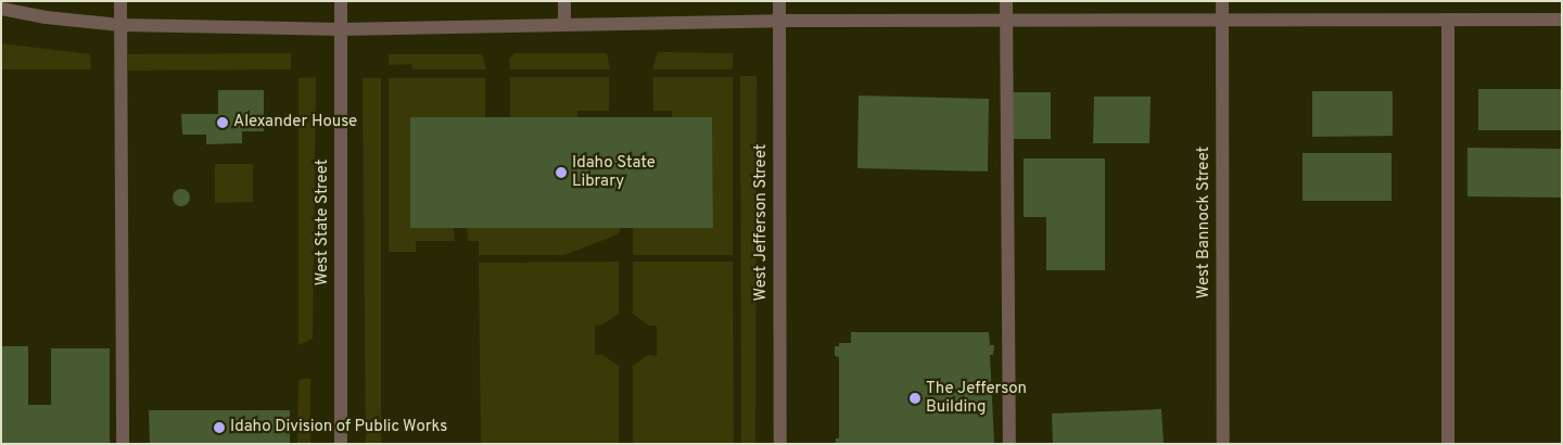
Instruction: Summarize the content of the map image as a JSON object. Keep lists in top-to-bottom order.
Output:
{
  "streets": {
    "street": ["West State Street", "West Jefferson Street", "West Bannock Street"]
  },
  "places": [
    "Alexander House",
    "Idaho State Library",
    "The Jefferson Building",
    "Idaho Division of Public Works"
  ]
}
